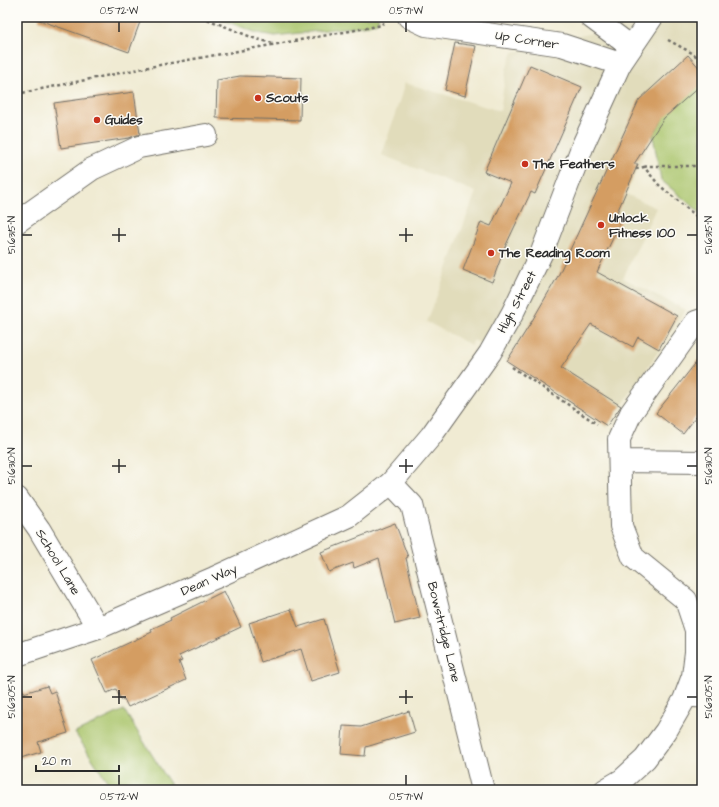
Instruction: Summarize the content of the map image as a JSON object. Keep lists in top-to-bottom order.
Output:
{
  "streets": {
    "street": [
      "Up Corner",
      "High Street",
      "School Lane",
      "Dean Way",
      "Bowstridge Lane"
    ]
  },
  "crossings": [
    ["Up Corner", "High Street"],
    ["High Street", "Dean Way"],
    ["High Street", "Bowstridge Lane"],
    ["School Lane", "Dean Way"],
    ["Dean Way", "Bowstridge Lane"]
  ],
  "places": [
    "Scouts",
    "Guides",
    "The Feathers",
    "Unlock Fitness 100",
    "The Reading Room"
  ],
  "scale_bar": "20 m",
  "coordinates": [
    "0.572°W",
    "0.571°W",
    "51.6315°N",
    "51.6310°N",
    "51.6305°N"
  ]
}
